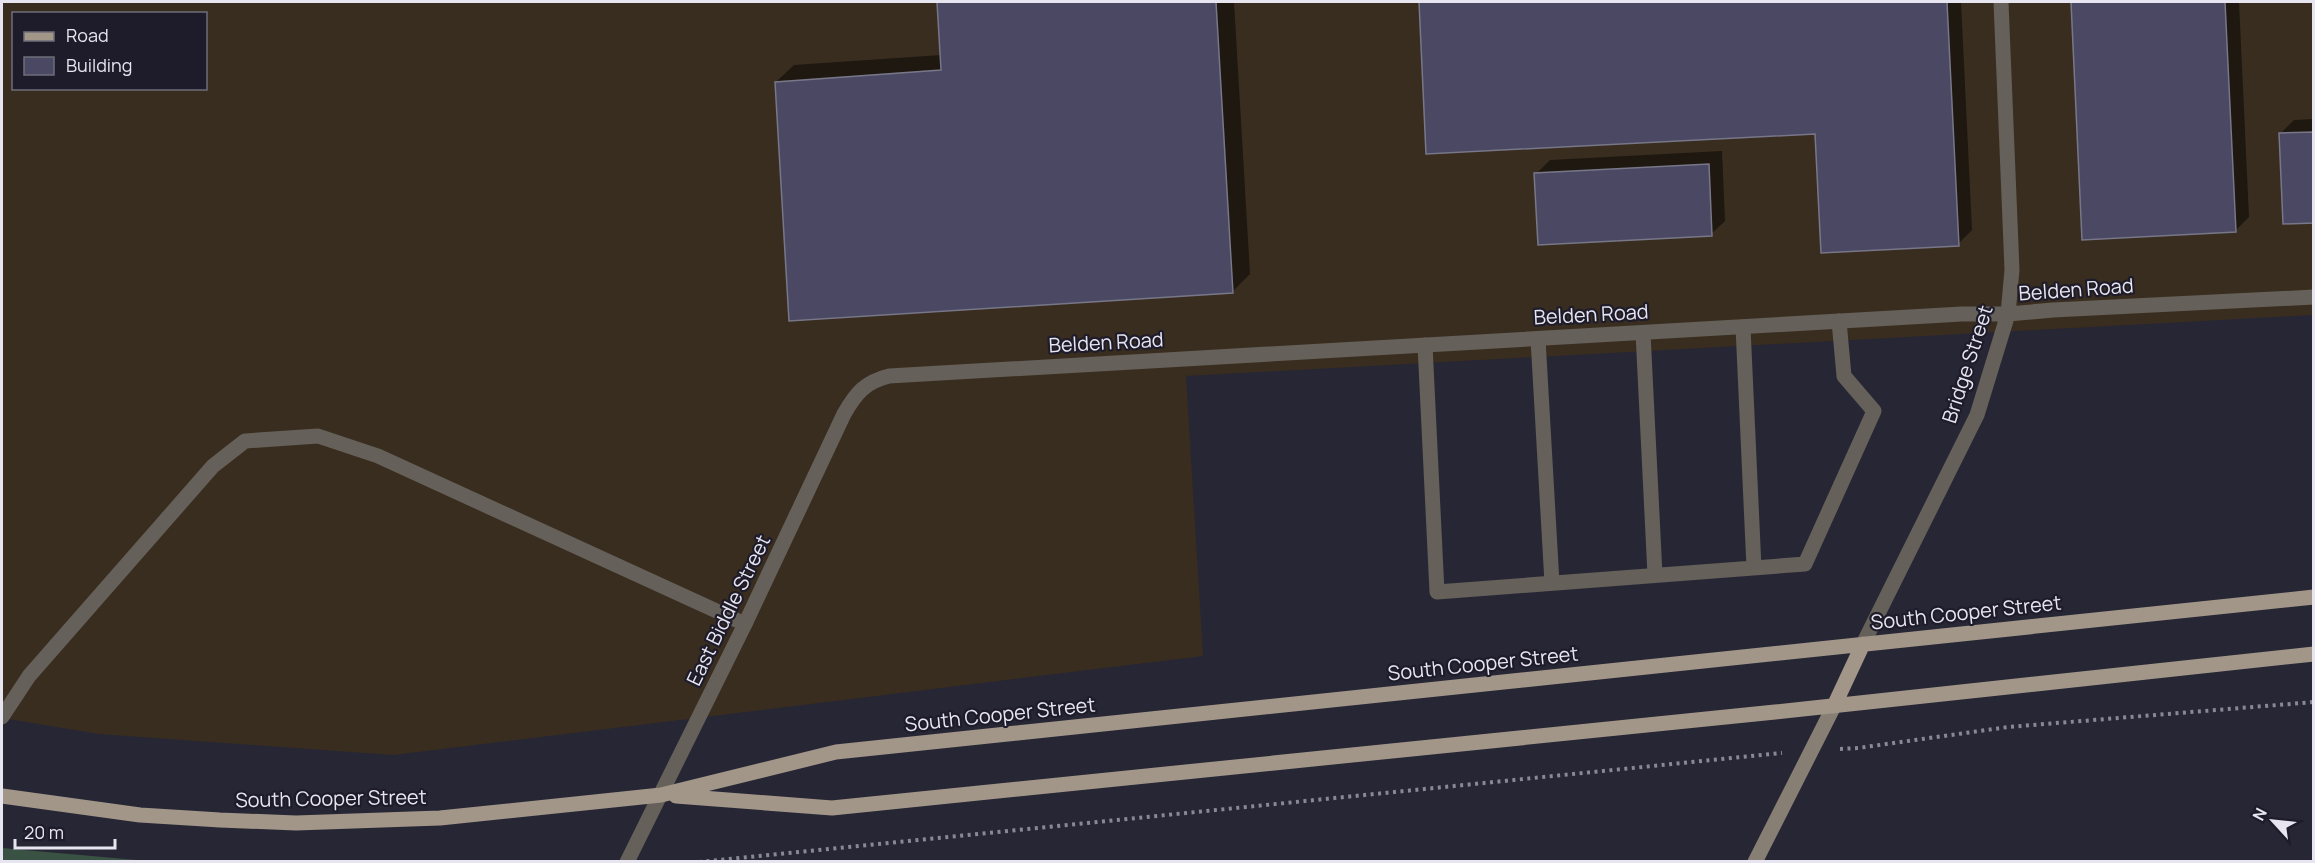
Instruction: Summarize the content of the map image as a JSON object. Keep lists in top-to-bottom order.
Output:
{
  "streets": {
    "main road": ["South Cooper Street"],
    "street": ["Belden Road", "Bridge Street", "East Biddle Street"]
  },
  "crossings": [
    ["Belden Road", "Bridge Street"],
    ["Belden Road", "East Biddle Street"],
    ["Bridge Street", "South Cooper Street"],
    ["East Biddle Street", "South Cooper Street"]
  ],
  "legend": ["Road", "Building"],
  "scale_bar": "20 m",
  "north": "top left"
}
